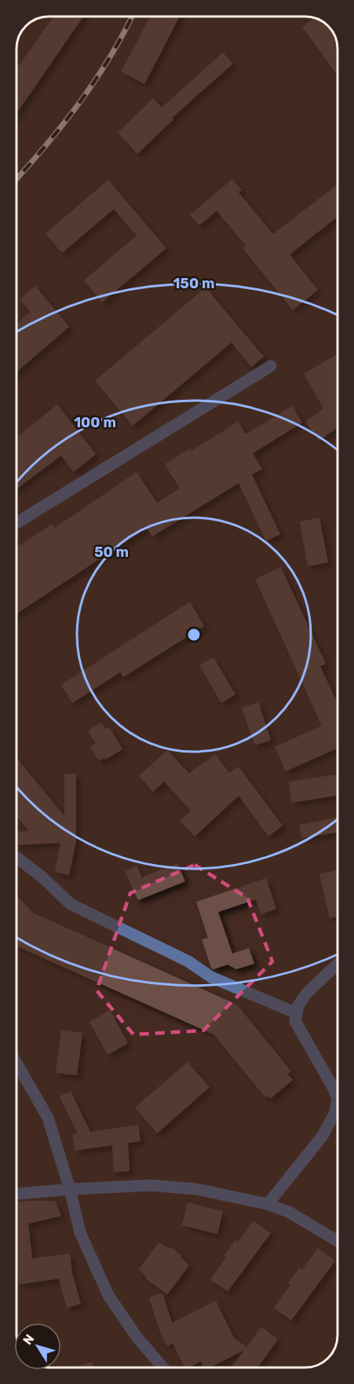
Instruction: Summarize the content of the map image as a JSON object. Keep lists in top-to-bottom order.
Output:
{
  "north": "top left",
  "rings": ["150 m", "100 m", "50 m"]
}
